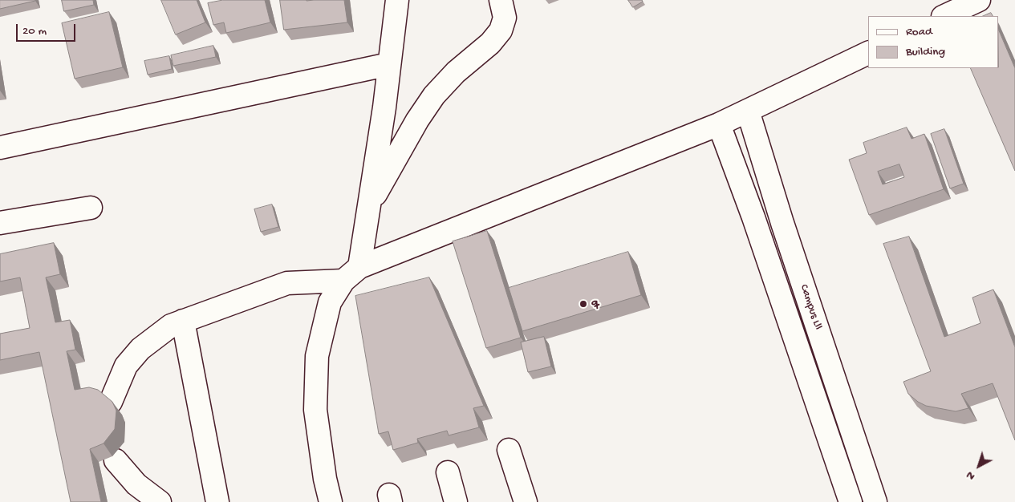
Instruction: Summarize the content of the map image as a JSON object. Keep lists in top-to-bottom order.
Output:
{
  "streets": {
    "street": ["Campus Lll"]
  },
  "places": ["q"],
  "legend": ["Road", "Building"],
  "scale_bar": "20 m",
  "north": "bottom left"
}
